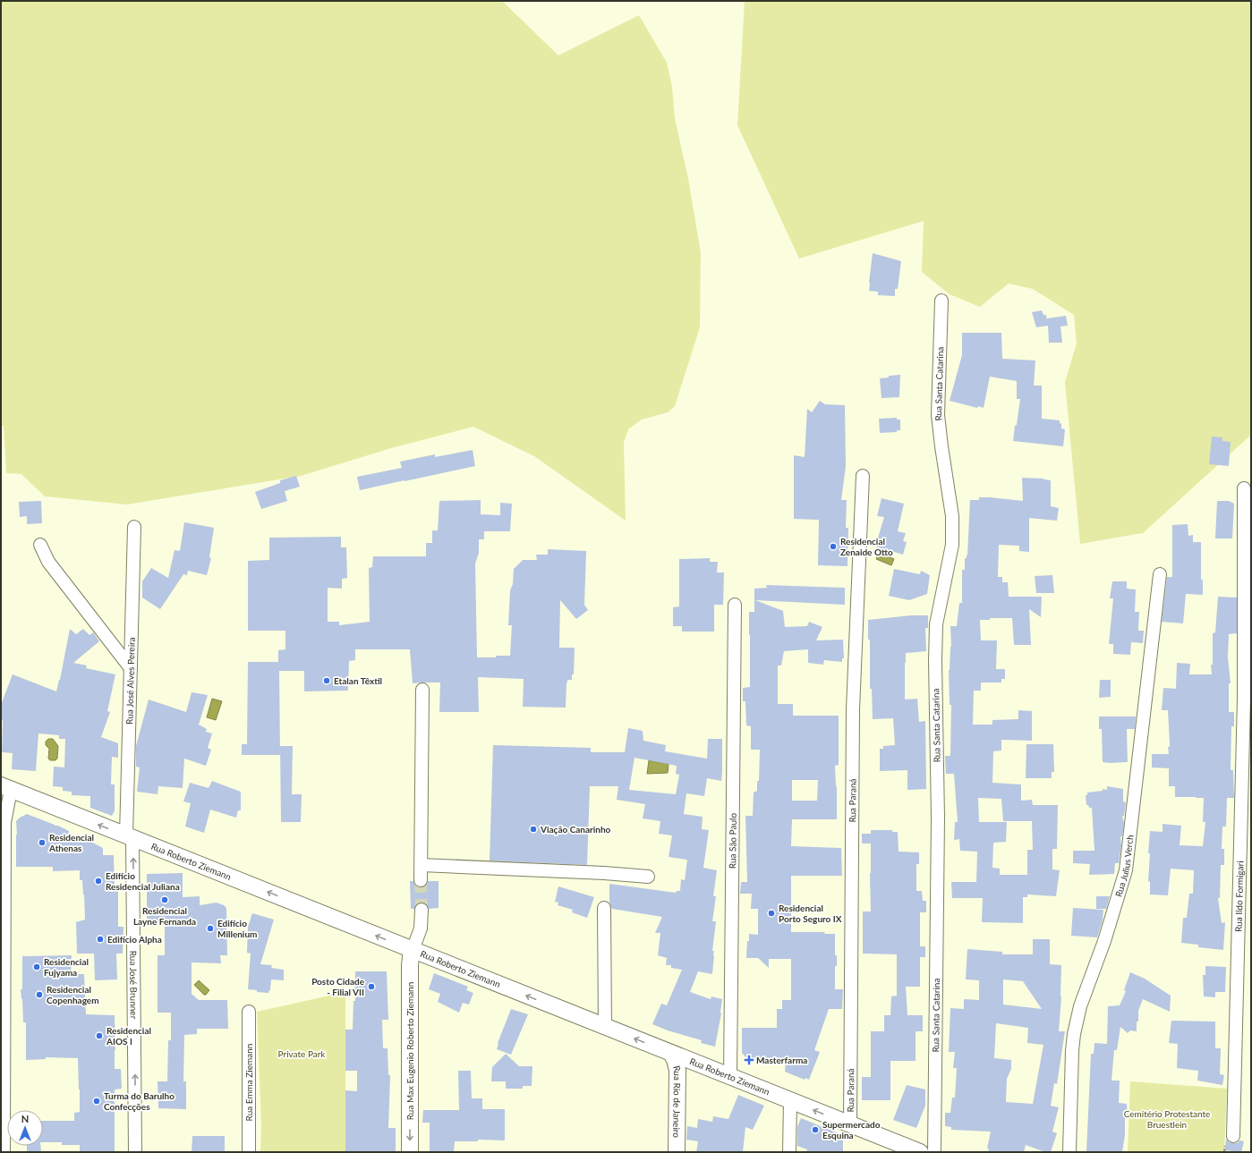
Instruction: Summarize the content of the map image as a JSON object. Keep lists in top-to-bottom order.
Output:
{
  "streets": {
    "main road": ["Rua Roberto Ziemann", "Rua Max Eugenio Roberto Ziemann", "Rua Rio de Janeiro"],
    "street": [
      "Rua Santa Catarina",
      "Rua José Alves Pereira",
      "Rua Paraná",
      "Rua São Paulo",
      "Rua Julius Verch",
      "Rua Ildo Formigari",
      "Rua José Brunner",
      "Rua Emma Ziemann"
    ]
  },
  "crossings": [
    ["Rua José Alves Pereira", "Rua Roberto Ziemann"],
    ["Rua José Alves Pereira", "Rua José Brunner"],
    ["Rua Paraná", "Rua Roberto Ziemann"],
    ["Rua São Paulo", "Rua Roberto Ziemann"],
    ["Rua Roberto Ziemann", "Rua José Brunner"],
    ["Rua Roberto Ziemann", "Rua Max Eugenio Roberto Ziemann"],
    ["Rua Roberto Ziemann", "Rua Rio de Janeiro"]
  ],
  "one_way": ["Rua Roberto Ziemann", "Rua José Brunner", "Rua Max Eugenio Roberto Ziemann"],
  "parks": ["Private Park", "Cemitério Protestante Bruestlein"],
  "places": {
    "other": [
      "Residencial Zenaide Otto",
      "Etalan Têxtil",
      "Viação Canarinho",
      "Residencial Athenas",
      "Edifício Residencial Juliana",
      "Residencial Layne Fernanda",
      "Residencial Porto Seguro IX",
      "Edifício Millenium",
      "Edifício Alpha",
      "Residencial Fujyama",
      "Posto Cidade - Filial VII",
      "Residencial Copenhagem",
      "Residencial AIOS I",
      "Turma do Barulho Confecções",
      "Supermercado Esquina"
    ],
    "health": ["Masterfarma"]
  },
  "north": "top"
}
